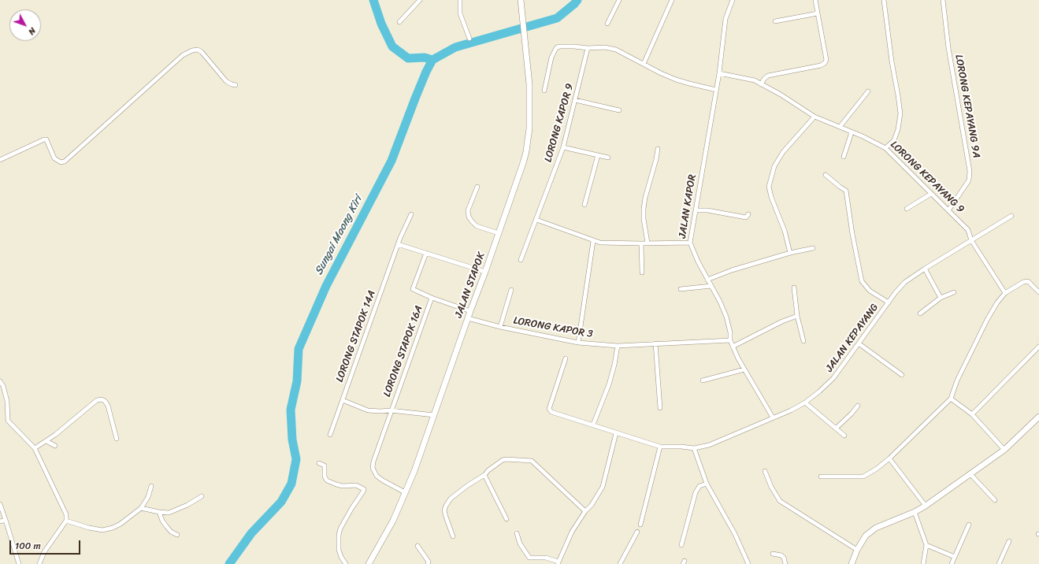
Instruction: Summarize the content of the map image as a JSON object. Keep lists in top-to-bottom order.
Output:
{
  "streets": {
    "main road": ["JALAN STAPOK"],
    "street": [
      "LORONG KEPAYANG 9A",
      "LORONG KAPOR 9",
      "LORONG KEPAYANG 9",
      "JALAN KAPOR",
      "LORONG KAPOR 3",
      "LORONG STAPOK 14A",
      "JALAN KEPAYANG",
      "LORONG STAPOK 16A"
    ]
  },
  "crossings": [
    ["LORONG KEPAYANG 9A", "LORONG KEPAYANG 9"],
    ["LORONG KEPAYANG 9", "JALAN KAPOR"],
    ["LORONG KEPAYANG 9", "JALAN KEPAYANG"],
    ["JALAN KAPOR", "LORONG KAPOR 3"],
    ["JALAN KAPOR", "JALAN KEPAYANG"],
    ["JALAN STAPOK", "LORONG KAPOR 3"],
    ["JALAN STAPOK", "LORONG STAPOK 16A"]
  ],
  "water": ["Sungai Maong Kiri"],
  "scale_bar": "100 m",
  "north": "bottom right"
}
